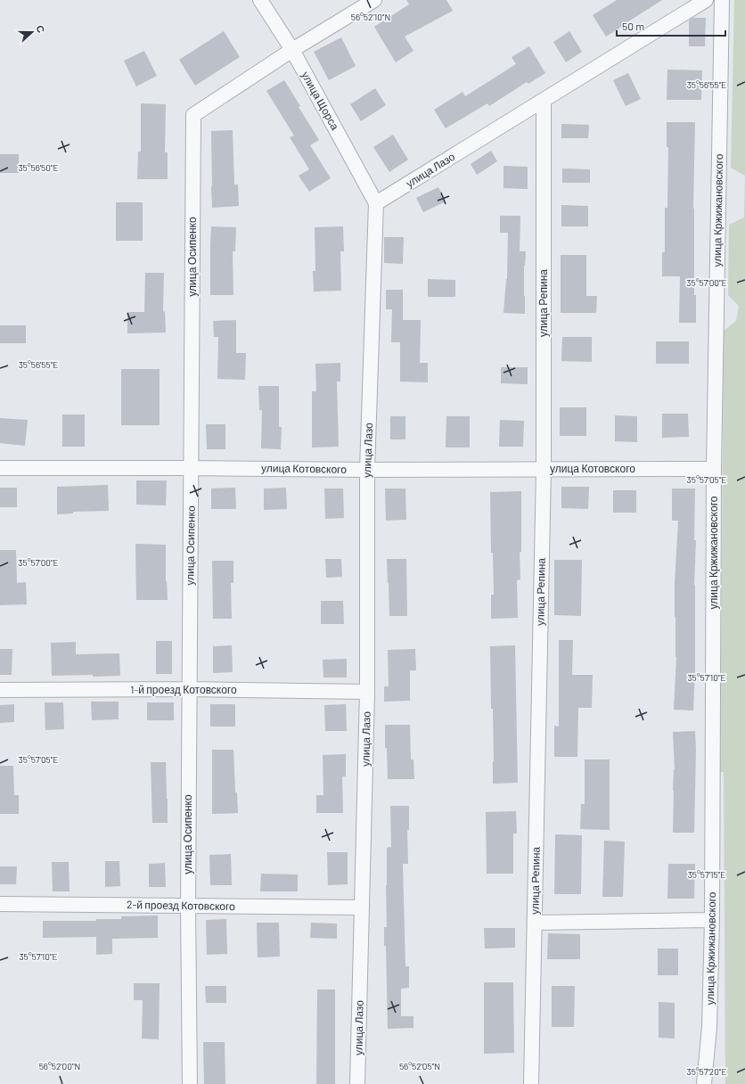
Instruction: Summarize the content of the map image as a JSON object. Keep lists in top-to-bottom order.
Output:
{
  "streets": {
    "street": [
      "улица Щорса",
      "улица Лазо",
      "улица Кржижановского",
      "улица Осипенко",
      "улица Репина",
      "улица Котовского",
      "1-й проезд Котовского",
      "2-й проезд Котовского"
    ]
  },
  "crossings": [
    ["улица Щорса", "улица Лазо"],
    ["улица Щорса", "улица Осипенко"],
    ["улица Лазо", "улица Репина"],
    ["улица Лазо", "улица Котовского"],
    ["улица Лазо", "1-й проезд Котовского"],
    ["улица Лазо", "2-й проезд Котовского"],
    ["улица Кржижановского", "улица Котовского"],
    ["улица Осипенко", "улица Котовского"],
    ["улица Осипенко", "1-й проезд Котовского"],
    ["улица Осипенко", "2-й проезд Котовского"],
    ["улица Репина", "улица Котовского"]
  ],
  "scale_bar": "50 m",
  "north": "right",
  "coordinates": [
    "56°52'10\"N",
    "35°56'55\"E",
    "35°56'50\"E",
    "35°57'00\"E",
    "35°57'05\"E",
    "35°57'10\"E",
    "35°57'15\"E",
    "56°52'00\"N",
    "56°52'05\"N",
    "35°57'20\"E"
  ]
}
